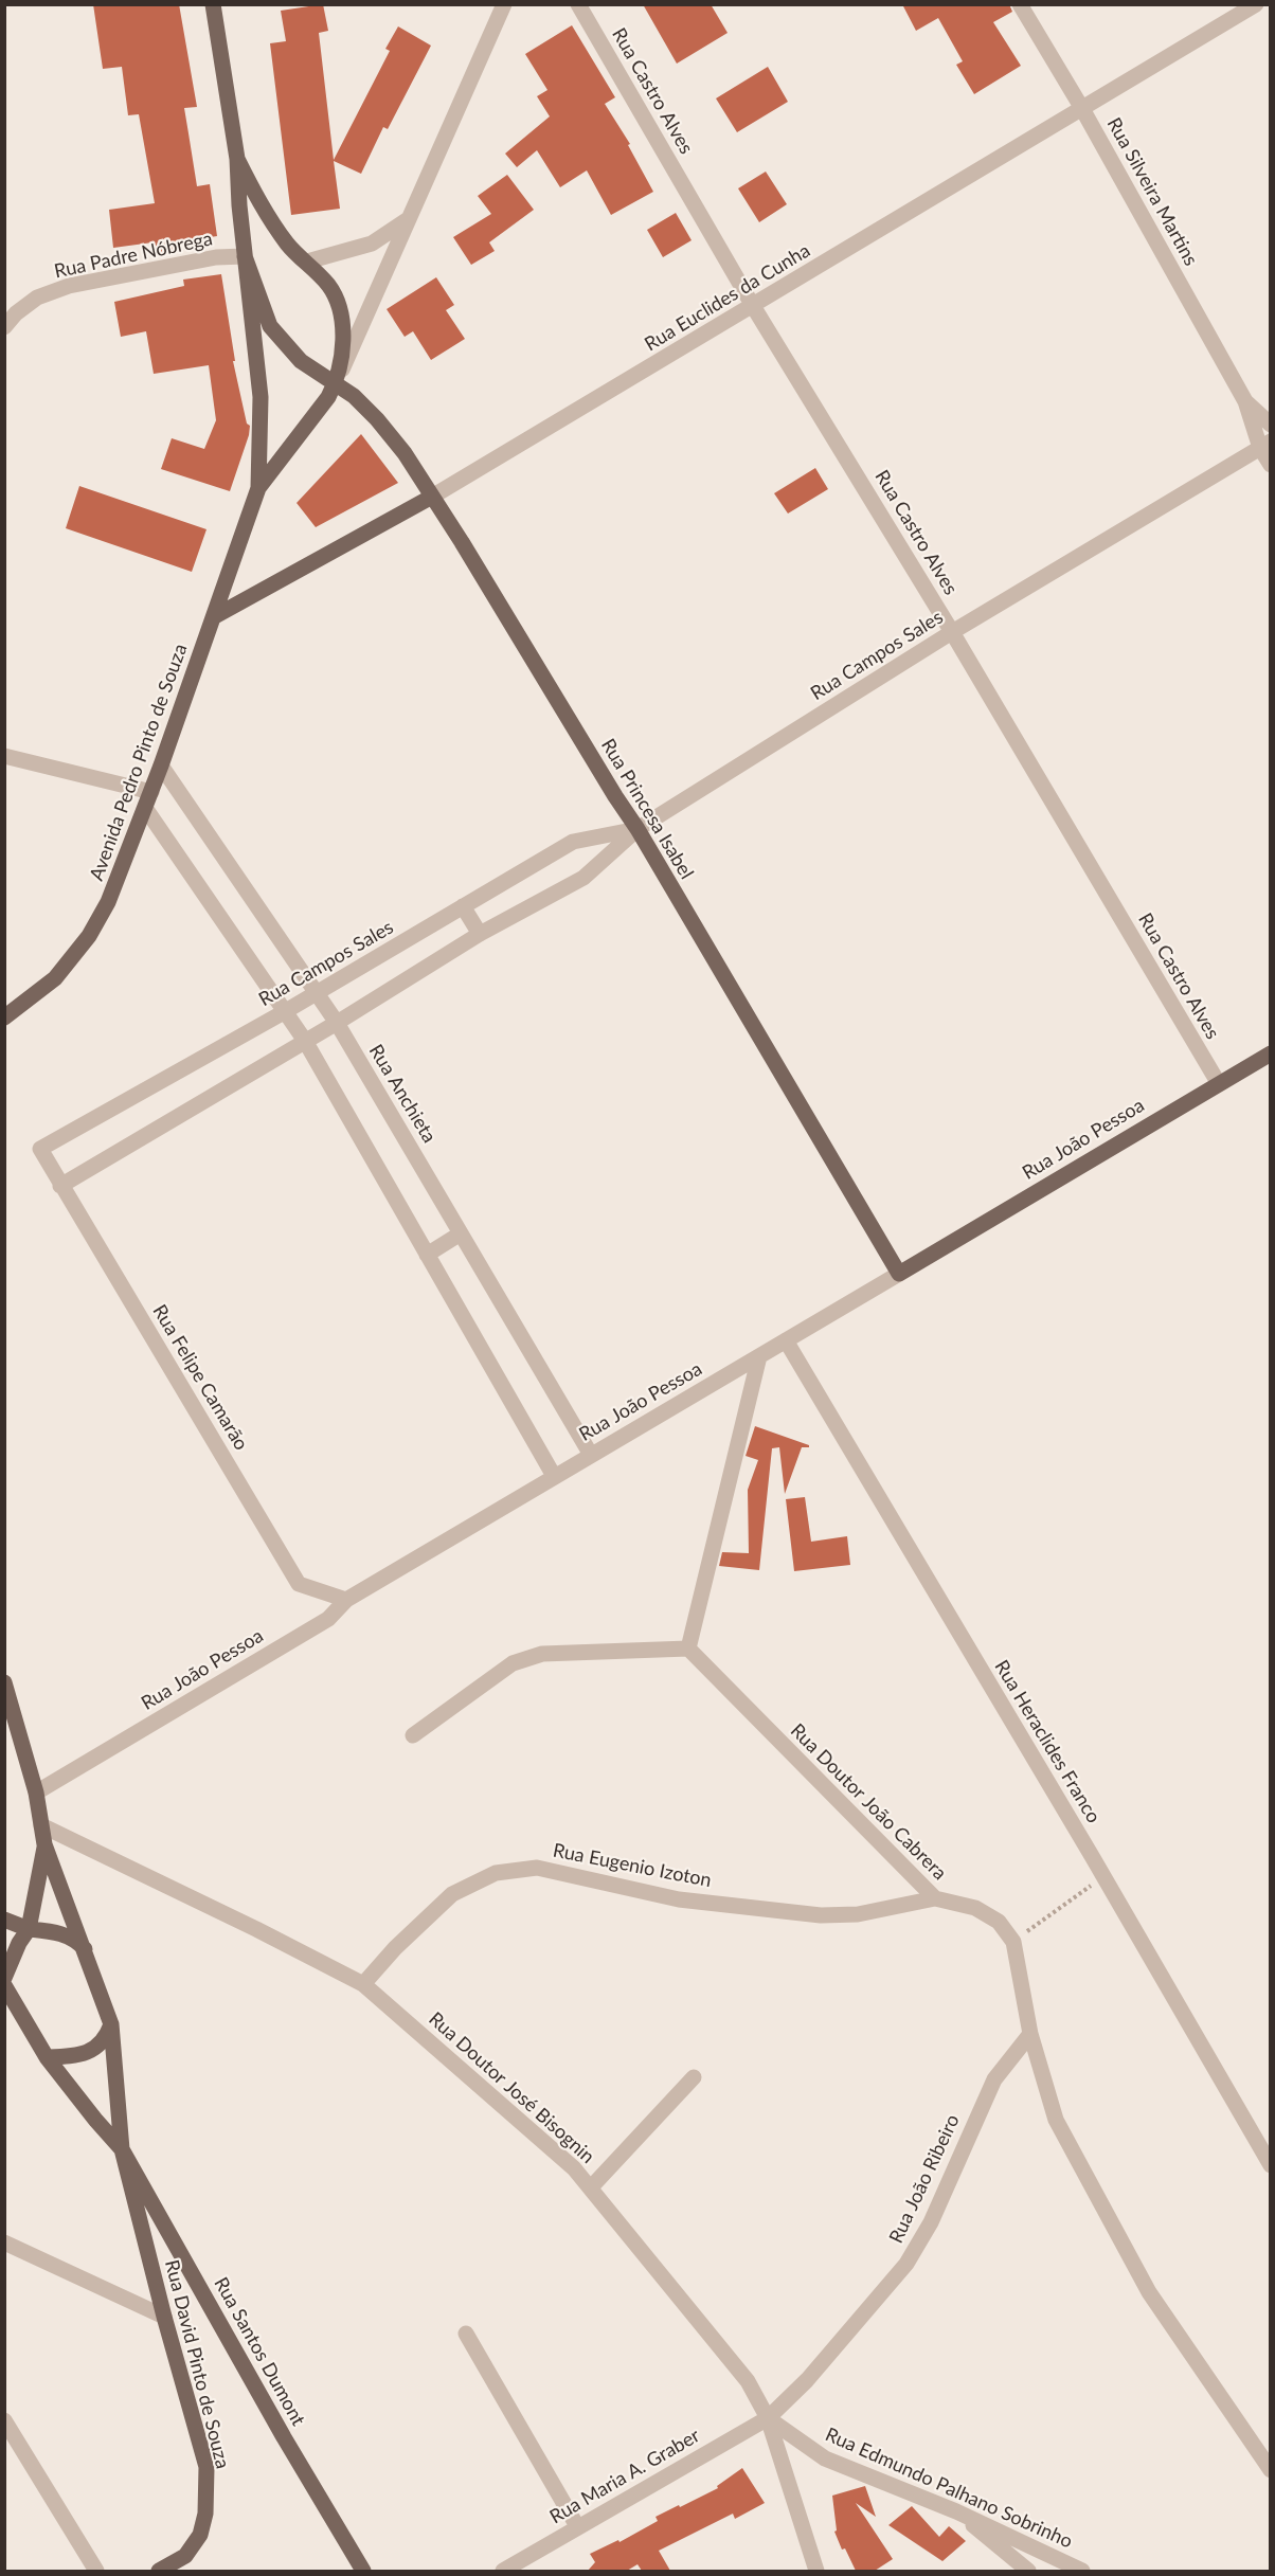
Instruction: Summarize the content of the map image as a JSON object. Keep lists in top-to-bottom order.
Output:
{
  "streets": {
    "main road": [
      "Rua Euclides da Cunha",
      "Avenida Pedro Pinto de Souza",
      "Rua Princesa Isabel",
      "Rua João Pessoa",
      "Rua Santos Dumont",
      "Rua David Pinto de Souza"
    ],
    "street": [
      "Rua Castro Alves",
      "Rua Silveira Martins",
      "Rua Padre Nóbrega",
      "Rua Campos Sales",
      "Rua Anchieta",
      "Rua Felipe Camarão",
      "Rua Heraclides Franco",
      "Rua Doutor João Cabrera",
      "Rua Eugenio Izoton",
      "Rua Doutor José Bisognin",
      "Rua João Ribeiro",
      "Rua Maria A. Graber",
      "Rua Edmundo Palhano Sobrinho"
    ]
  },
  "crossings": [
    ["Rua Castro Alves", "Rua Euclides da Cunha"],
    ["Rua Castro Alves", "Rua Campos Sales"],
    ["Rua Castro Alves", "Rua João Pessoa"],
    ["Rua Silveira Martins", "Rua Euclides da Cunha"],
    ["Rua Silveira Martins", "Rua Campos Sales"],
    ["Rua Padre Nóbrega", "Avenida Pedro Pinto de Souza"],
    ["Rua Padre Nóbrega", "Rua Princesa Isabel"],
    ["Rua Euclides da Cunha", "Avenida Pedro Pinto de Souza"],
    ["Rua Euclides da Cunha", "Rua Princesa Isabel"],
    ["Rua Campos Sales", "Rua Princesa Isabel"],
    ["Rua Campos Sales", "Rua Anchieta"],
    ["Rua Campos Sales", "Rua Felipe Camarão"],
    ["Avenida Pedro Pinto de Souza", "Rua Princesa Isabel"],
    ["Avenida Pedro Pinto de Souza", "Rua Anchieta"],
    ["Rua Princesa Isabel", "Rua João Pessoa"],
    ["Rua Anchieta", "Rua João Pessoa"],
    ["Rua João Pessoa", "Rua Felipe Camarão"],
    ["Rua João Pessoa", "Rua Heraclides Franco"],
    ["Rua Doutor João Cabrera", "Rua Eugenio Izoton"],
    ["Rua Eugenio Izoton", "Rua Doutor José Bisognin"],
    ["Rua Doutor José Bisognin", "Rua João Ribeiro"],
    ["Rua Doutor José Bisognin", "Rua Maria A. Graber"],
    ["Rua Doutor José Bisognin", "Rua Edmundo Palhano Sobrinho"],
    ["Rua João Ribeiro", "Rua Maria A. Graber"],
    ["Rua João Ribeiro", "Rua Edmundo Palhano Sobrinho"],
    ["Rua Santos Dumont", "Rua David Pinto de Souza"],
    ["Rua Maria A. Graber", "Rua Edmundo Palhano Sobrinho"]
  ]
}
